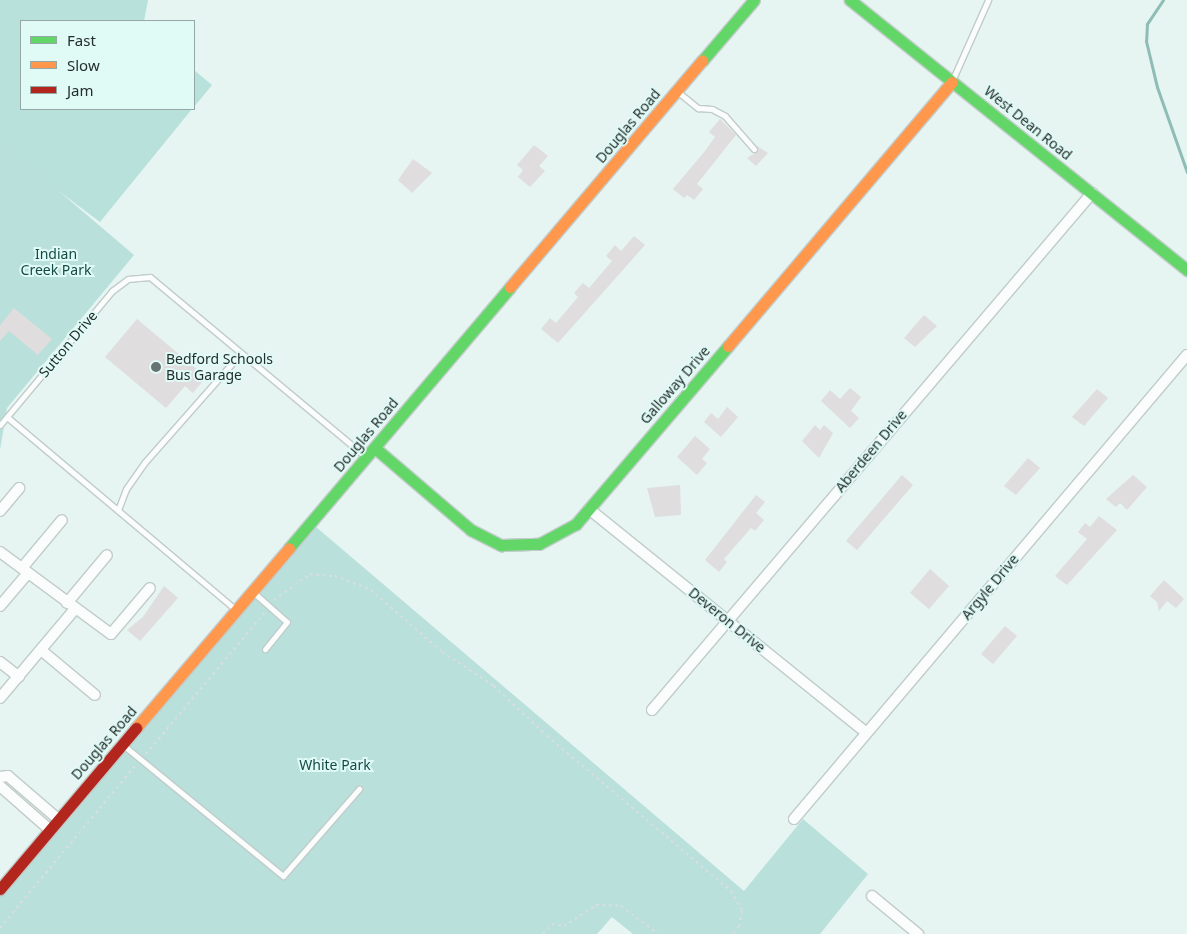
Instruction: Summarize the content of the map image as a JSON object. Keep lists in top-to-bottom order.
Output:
{
  "streets": {
    "street": [
      "West Dean Road",
      "Douglas Road",
      "Galloway Drive",
      "Aberdeen Drive",
      "Argyle Drive",
      "Deveron Drive"
    ],
    "lane": ["Sutton Drive"]
  },
  "crossings": [
    ["West Dean Road", "Galloway Drive"],
    ["West Dean Road", "Aberdeen Drive"],
    ["Douglas Road", "Sutton Drive"],
    ["Douglas Road", "Galloway Drive"],
    ["Galloway Drive", "Deveron Drive"],
    ["Aberdeen Drive", "Deveron Drive"],
    ["Argyle Drive", "Deveron Drive"]
  ],
  "parks": ["Indian Creek Park", "White Park"],
  "places": ["Bedford Schools Bus Garage"],
  "legend": ["Fast", "Slow", "Jam"]
}
